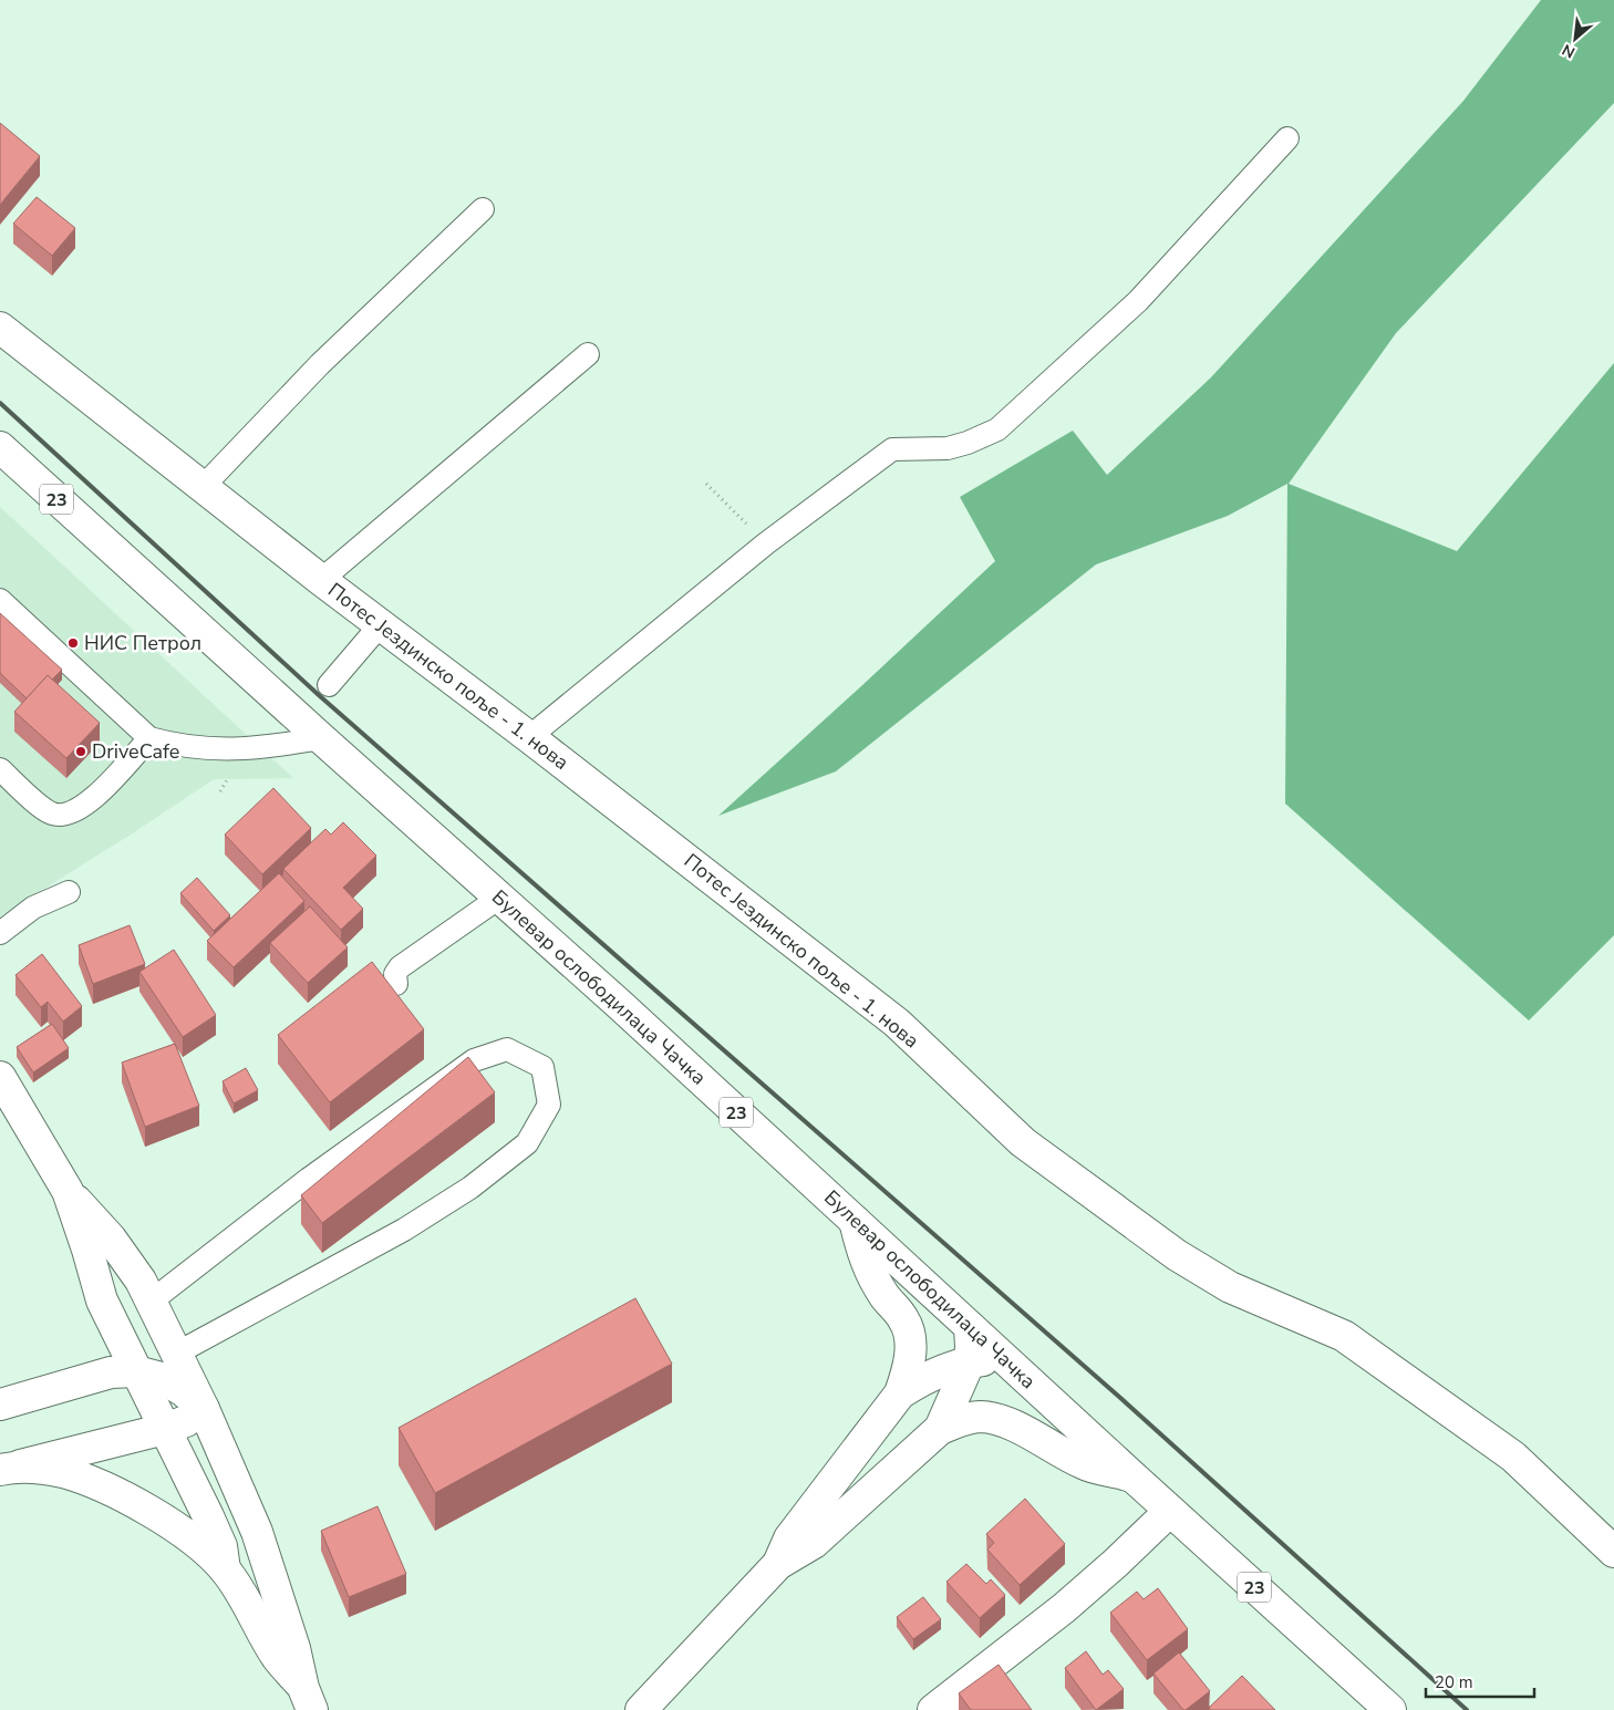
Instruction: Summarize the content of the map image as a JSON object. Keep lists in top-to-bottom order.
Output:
{
  "streets": {
    "street": ["23", "Потес Јездинско поље - 1. нова", "Булевар ослободилаца Чачка"]
  },
  "places": ["НИС Петрол", "DriveCafe"],
  "scale_bar": "20 m",
  "north": "bottom left"
}
